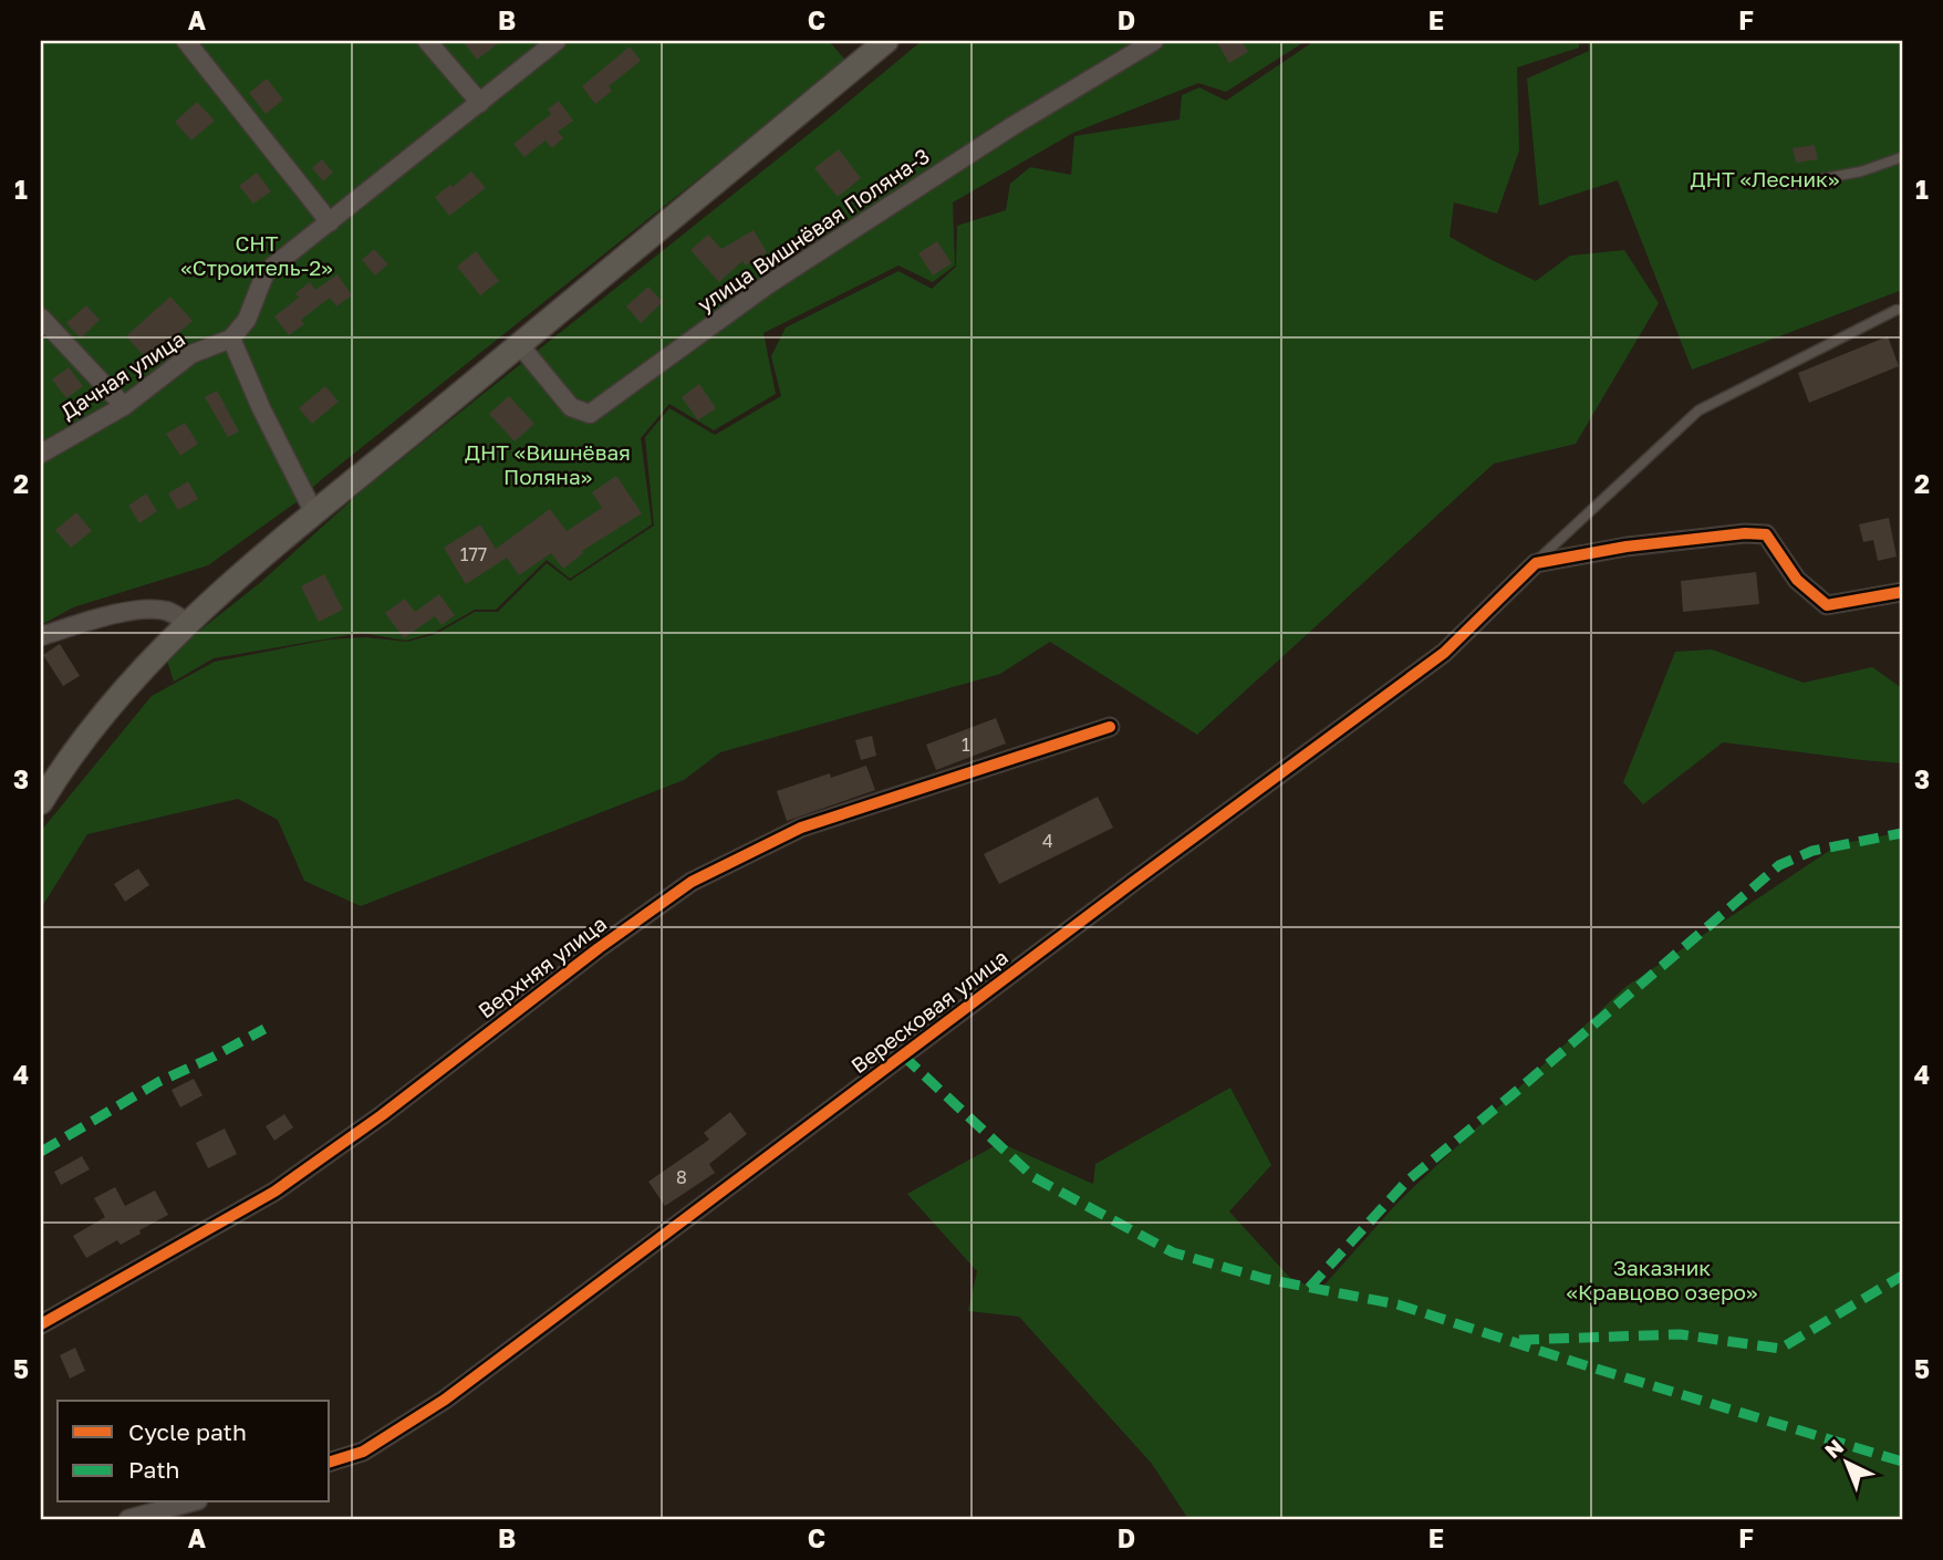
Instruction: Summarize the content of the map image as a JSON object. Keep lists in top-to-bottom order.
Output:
{
  "streets": {
    "street": [
      "улица Вишнёвая Поляна-3",
      "Дачная улица",
      "Верхняя улица",
      "Вересковая улица"
    ]
  },
  "parks": [
    "ДНТ «Лесник»",
    "СНТ «Строитель-2»",
    "ДНТ «Вишнёвая Поляна»",
    "Заказник «Кравцово озеро»"
  ],
  "house_numbers": [
    "177",
    "1",
    "4",
    "8"
  ],
  "legend": ["Cycle path", "Path"],
  "north": "top left",
  "grid": {
    "columns": [
      "A",
      "B",
      "C",
      "D",
      "E",
      "F"
    ],
    "rows": [
      "1",
      "2",
      "3",
      "4",
      "5"
    ]
  }
}
